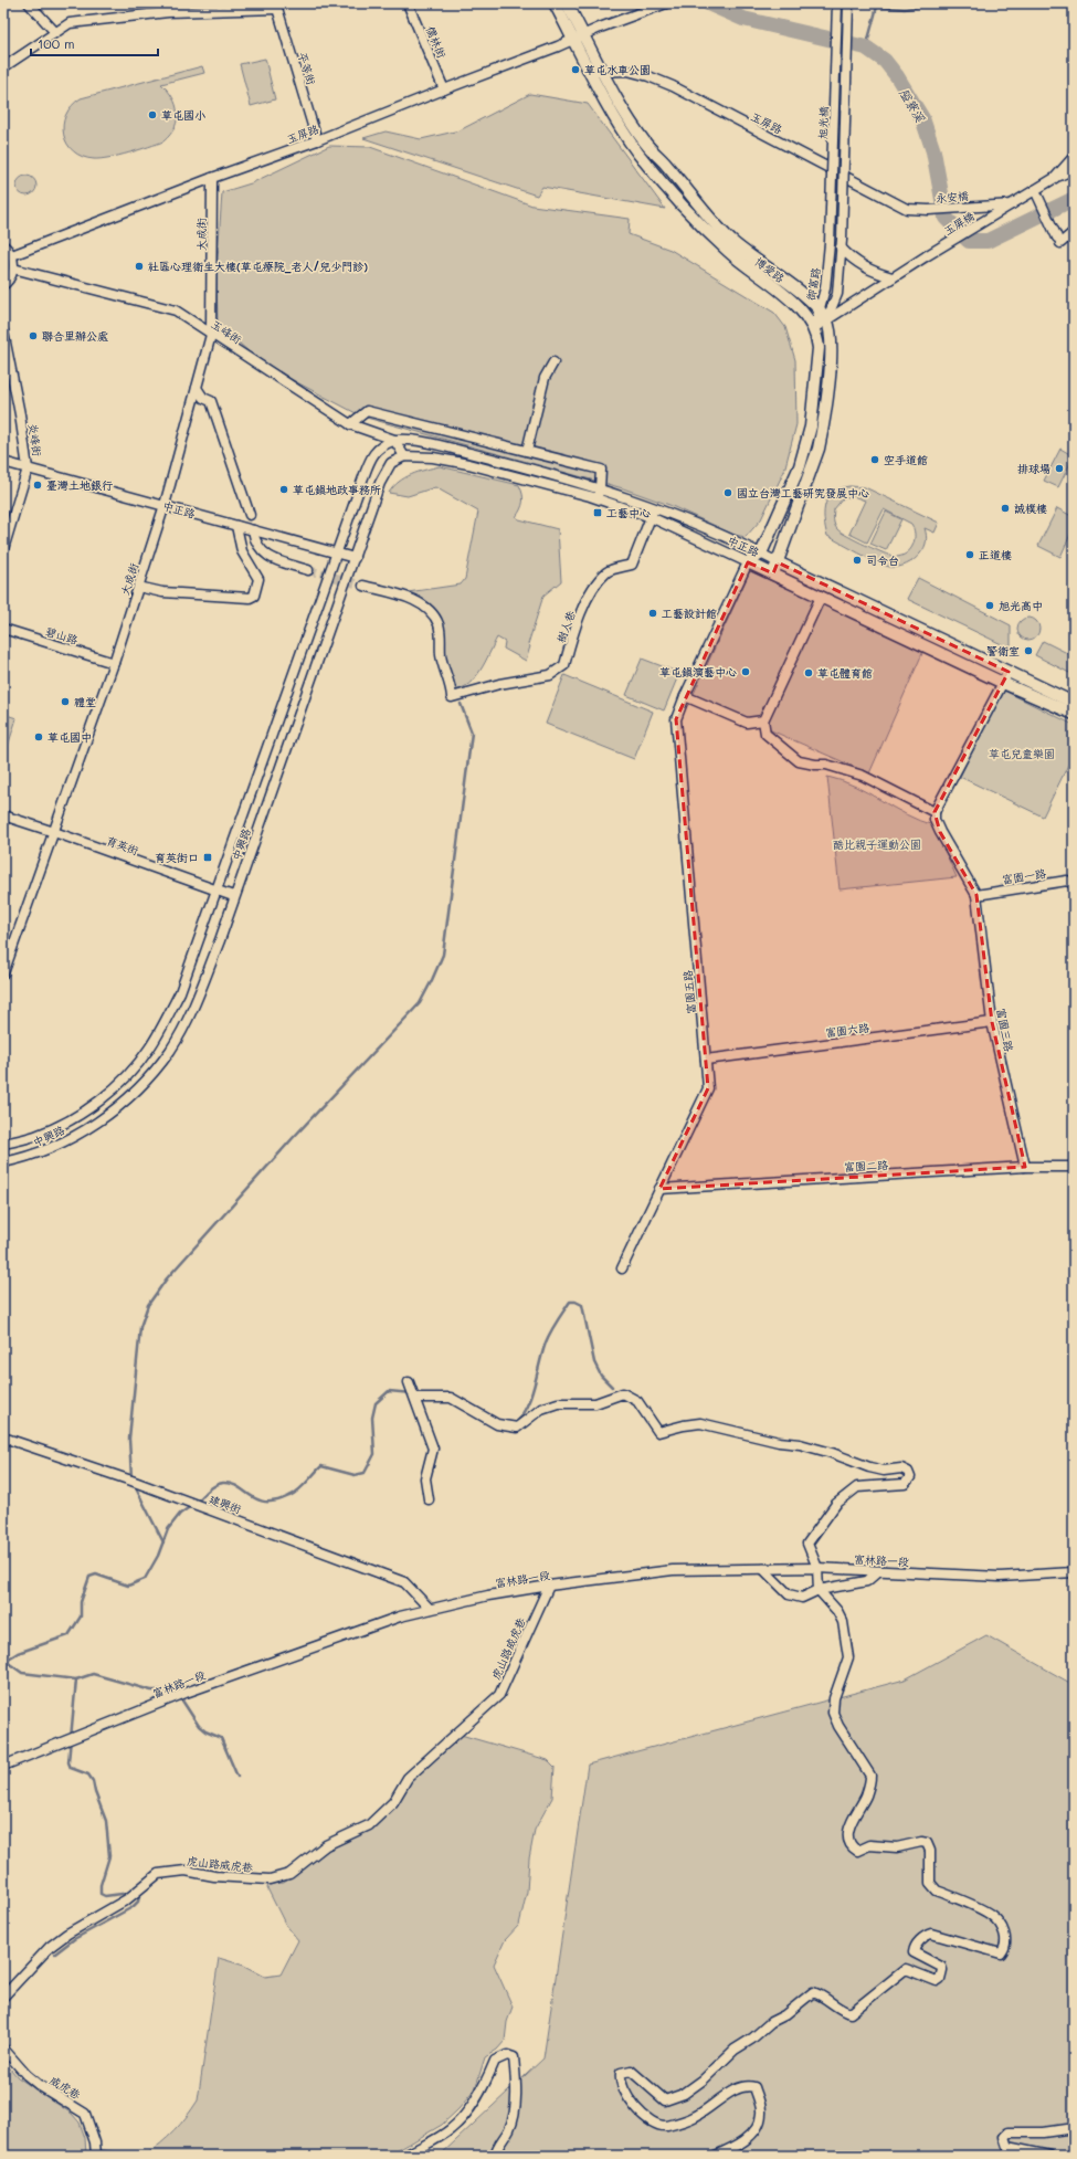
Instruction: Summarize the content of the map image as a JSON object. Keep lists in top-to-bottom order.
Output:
{
  "streets": {
    "main road": ["博愛路", "中正路"],
    "street": [
      "儒林街",
      "平等街",
      "玉屏路",
      "旭光橋",
      "永安橋",
      "玉屏橋",
      "大成街",
      "御富路",
      "玉峰街",
      "炎峰街",
      "樹人巷",
      "碧山路",
      "中興路",
      "育英街",
      "富園一路",
      "富園五路",
      "富園六路",
      "富園三路",
      "富園二路",
      "建興街",
      "富林路一段",
      "虎山路威虎巷",
      "威虎巷"
    ]
  },
  "crossings": [
    ["儒林街", "玉屏路"],
    ["平等街", "玉屏路"],
    ["玉屏路", "永安橋"],
    ["玉屏路", "大成街"],
    ["玉屏路", "博愛路"],
    ["旭光橋", "御富路"],
    ["永安橋", "玉屏橋"],
    ["大成街", "玉峰街"],
    ["大成街", "中正路"],
    ["大成街", "碧山路"],
    ["大成街", "育英街"],
    ["博愛路", "御富路"],
    ["博愛路", "中正路"],
    ["玉峰街", "中正路"],
    ["玉峰街", "中興路"],
    ["炎峰街", "中正路"],
    ["中正路", "樹人巷"],
    ["中正路", "中興路"],
    ["中正路", "富園五路"],
    ["中興路", "育英街"],
    ["富園一路", "富園三路"],
    ["富園五路", "富園六路"],
    ["富園五路", "富園二路"],
    ["富園六路", "富園三路"],
    ["富園三路", "富園二路"],
    ["建興街", "富林路一段"],
    ["富林路一段", "虎山路威虎巷"]
  ],
  "water": ["隘寮溪"],
  "parks": ["草屯兒童樂園", "酷比親子運動公園"],
  "places": {
    "other": [
      "草屯水車公園",
      "草屯國小",
      "社區心理衛生大樓(草屯療院_老人/兒少門診)",
      "聯合里辦公處",
      "空手道館",
      "排球場",
      "臺灣土地銀行",
      "草屯鎮地政事務所",
      "國立台灣工藝研究發展中心",
      "誠樸樓",
      "正道樓",
      "司令台",
      "旭光高中",
      "工藝設計館",
      "警衛室",
      "草屯鎮演藝中心",
      "草屯體育館",
      "禮堂",
      "草屯國中"
    ],
    "transit": ["工藝中心", "育英街口"]
  },
  "scale_bar": "100 m"
}
